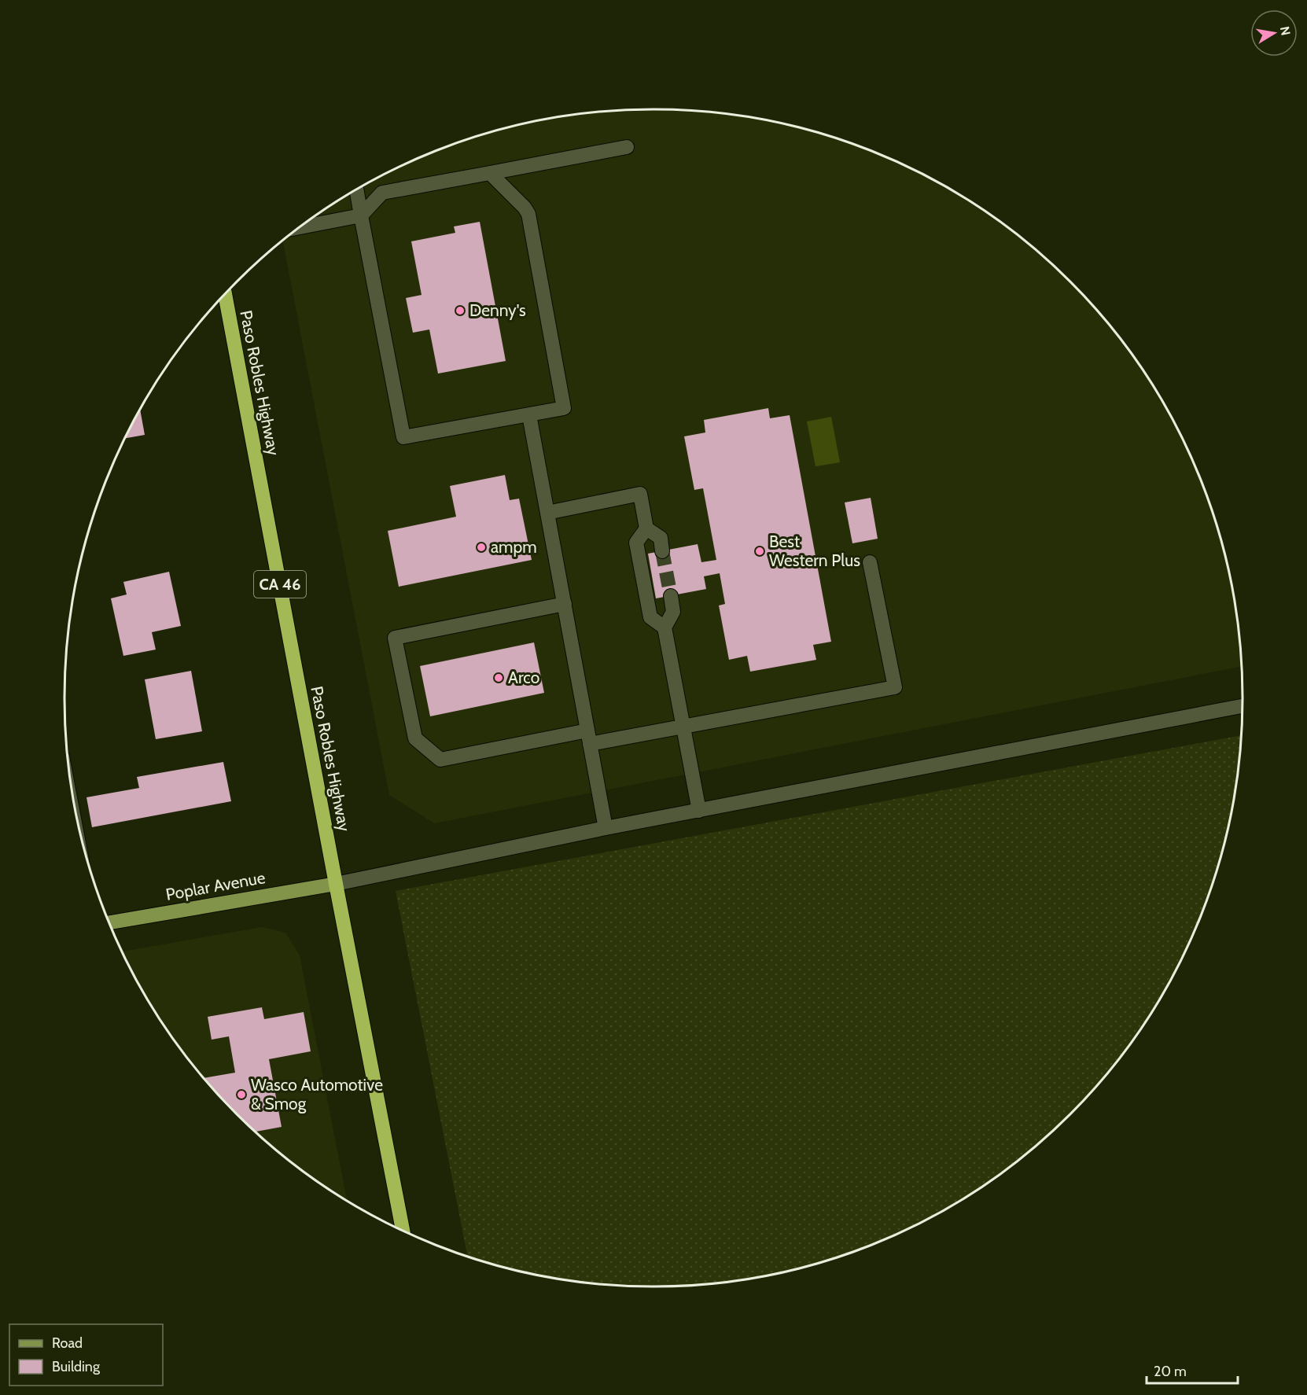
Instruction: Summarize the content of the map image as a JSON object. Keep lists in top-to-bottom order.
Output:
{
  "streets": {
    "highway": ["Paso Robles Highway", "CA 46"],
    "main road": ["Poplar Avenue"]
  },
  "crossings": [
    ["Paso Robles Highway", "Poplar Avenue"]
  ],
  "places": [
    "Denny's",
    "ampm",
    "Best Western Plus",
    "Arco",
    "Wasco Automotive & Smog"
  ],
  "legend": ["Road", "Building"],
  "scale_bar": "20 m",
  "north": "right"
}
